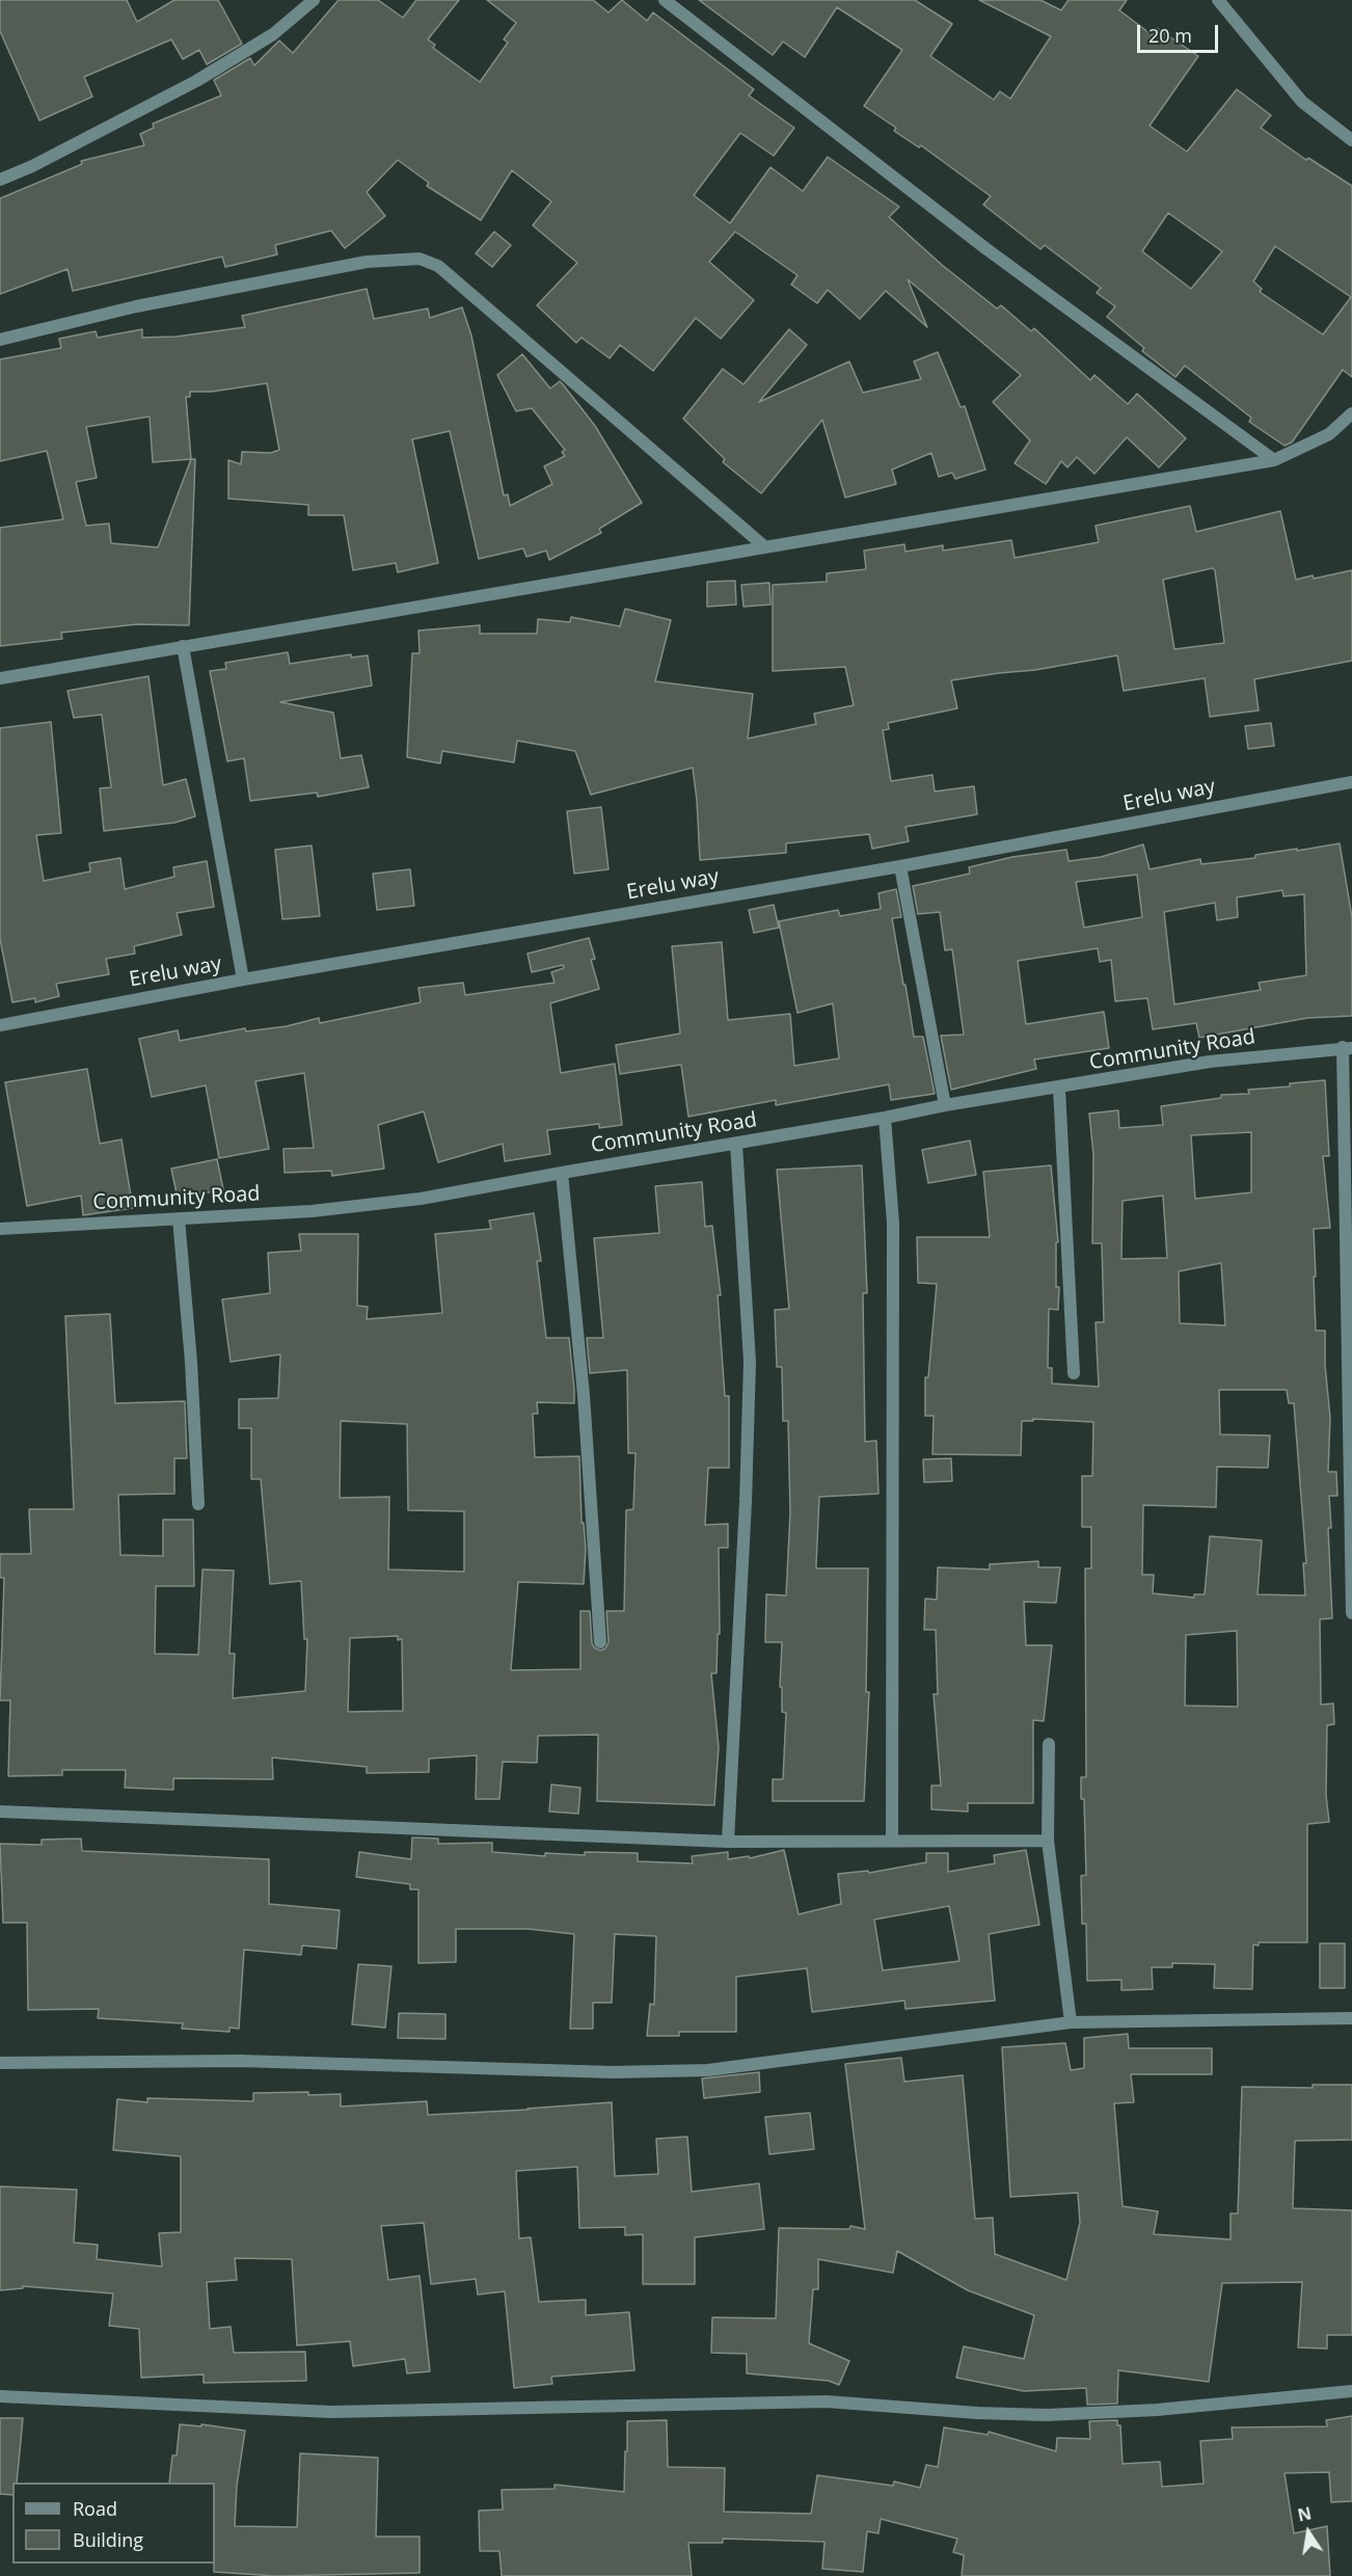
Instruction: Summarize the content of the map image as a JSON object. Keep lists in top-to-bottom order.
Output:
{
  "streets": {
    "street": ["Erelu way", "Community Road"]
  },
  "legend": ["Road", "Building"],
  "scale_bar": "20 m",
  "north": "top"
}
